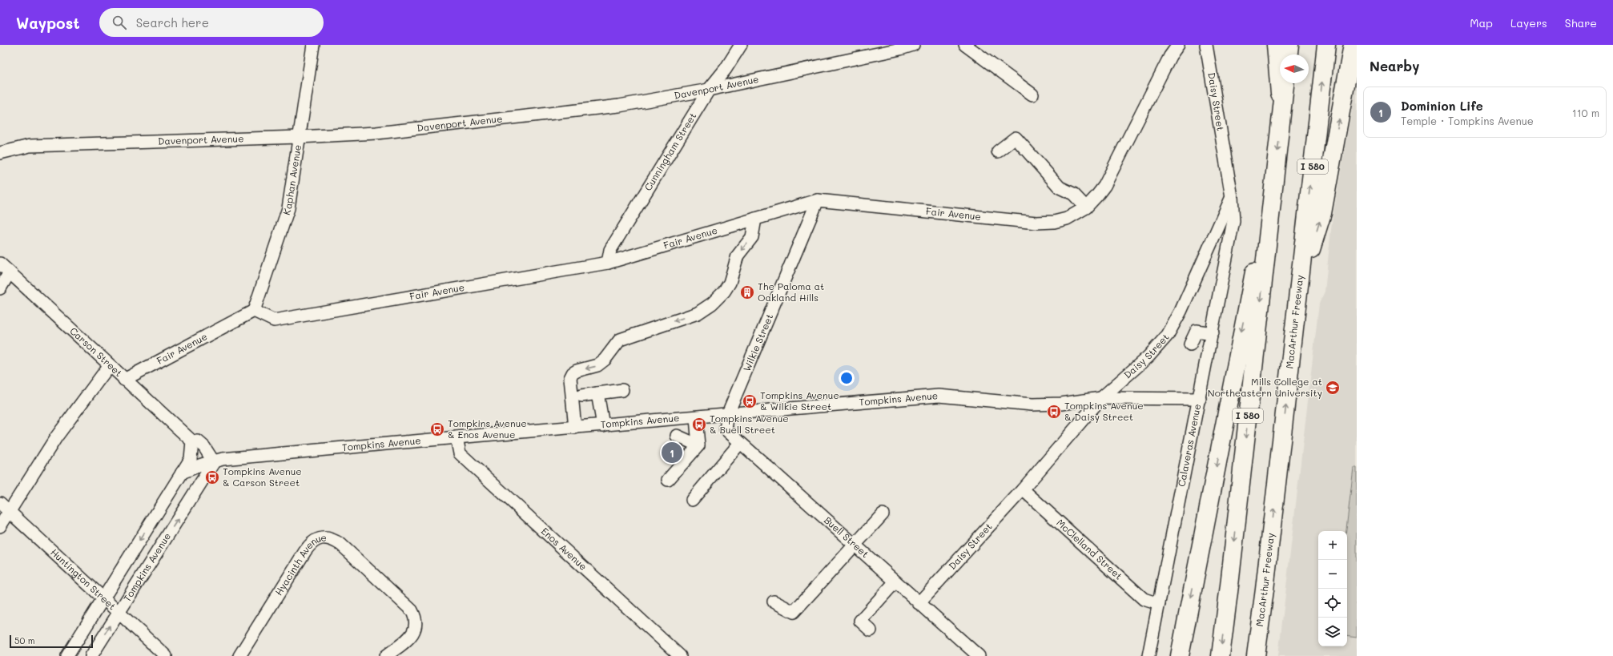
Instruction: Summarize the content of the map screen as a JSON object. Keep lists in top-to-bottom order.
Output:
{
  "streets": {
    "highway": ["I 580", "MacArthur Freeway"],
    "street": [
      "Davenport Avenue",
      "Daisy Street",
      "Cunningham Street",
      "Kaphan Avenue",
      "Fair Avenue",
      "Wilkie Street",
      "Carson Street",
      "Tompkins Avenue",
      "Calaveras Avenue",
      "Buell Street",
      "Enos Avenue",
      "McClelland Street",
      "Hyacinth Avenue",
      "Huntington Street"
    ]
  },
  "crossings": [
    ["Davenport Avenue", "Cunningham Street"],
    ["Davenport Avenue", "Kaphan Avenue"],
    ["Daisy Street", "Tompkins Avenue"],
    ["Daisy Street", "Calaveras Avenue"],
    ["Daisy Street", "Buell Street"],
    ["Daisy Street", "McClelland Street"],
    ["Cunningham Street", "Fair Avenue"],
    ["Kaphan Avenue", "Fair Avenue"],
    ["Fair Avenue", "Wilkie Street"],
    ["Fair Avenue", "Carson Street"],
    ["Wilkie Street", "Tompkins Avenue"],
    ["Wilkie Street", "Buell Street"],
    ["Carson Street", "Tompkins Avenue"],
    ["Tompkins Avenue", "Calaveras Avenue"],
    ["Tompkins Avenue", "Buell Street"],
    ["Tompkins Avenue", "Enos Avenue"],
    ["Tompkins Avenue", "Huntington Street"],
    ["Calaveras Avenue", "McClelland Street"]
  ],
  "places": {
    "building": ["The Paloma at Oakland Hills"],
    "school or university": ["Mills College at Northeastern University"],
    "bus stop": [
      "Tompkins Avenue & Wilkie Street",
      "Tompkins Avenue & Daisy Street",
      "Tompkins Avenue & Buell Street",
      "Tompkins Avenue & Enos Avenue",
      "Tompkins Avenue & Carson Street"
    ]
  },
  "scale_bar": "50 m",
  "north": "left",
  "page": {
    "header": "Waypost",
    "search": "Search here",
    "nav": ["Map", "Layers", "Share"],
    "heading": "Nearby",
    "list": [
      {
        "mark": "1",
        "name": "Dominion Life",
        "note": "Temple · Tompkins Avenue",
        "value": "110 m"
      }
    ],
    "pins": "1",
    "map_buttons": ["+", "−"],
    "scale": "50 m"
  }
}
